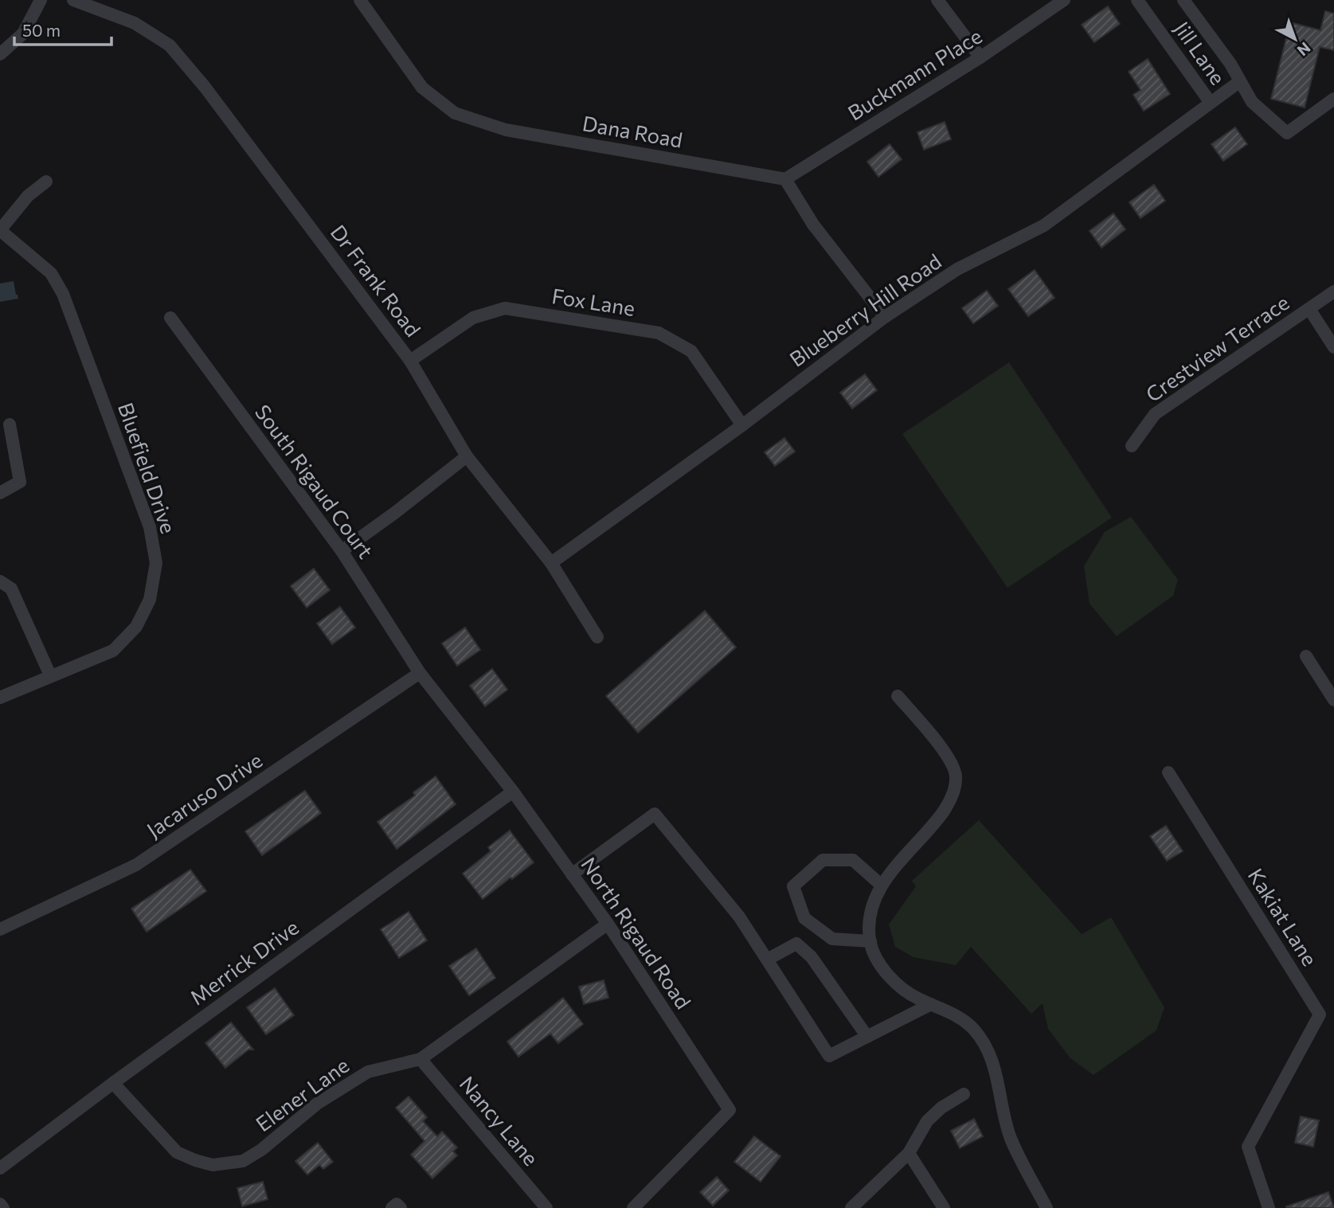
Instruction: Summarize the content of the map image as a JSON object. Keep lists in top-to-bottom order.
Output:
{
  "streets": {
    "street": [
      "Jill Lane",
      "Buckmann Place",
      "Dana Road",
      "Dr Frank Road",
      "Fox Lane",
      "Blueberry Hill Road",
      "Crestview Terrace",
      "Bluefield Drive",
      "South Rigaud Court",
      "Jacaruso Drive",
      "Kakiat Lane",
      "North Rigaud Road",
      "Merrick Drive",
      "Elener Lane",
      "Nancy Lane"
    ]
  },
  "crossings": [
    ["Jill Lane", "Blueberry Hill Road"],
    ["Buckmann Place", "Dana Road"],
    ["Dr Frank Road", "Fox Lane"],
    ["Dr Frank Road", "Blueberry Hill Road"],
    ["Fox Lane", "Blueberry Hill Road"],
    ["South Rigaud Court", "Jacaruso Drive"],
    ["South Rigaud Court", "North Rigaud Road"],
    ["Jacaruso Drive", "North Rigaud Road"],
    ["North Rigaud Road", "Merrick Drive"],
    ["North Rigaud Road", "Elener Lane"],
    ["Merrick Drive", "Elener Lane"],
    ["Elener Lane", "Nancy Lane"]
  ],
  "scale_bar": "50 m",
  "north": "bottom right"
}
